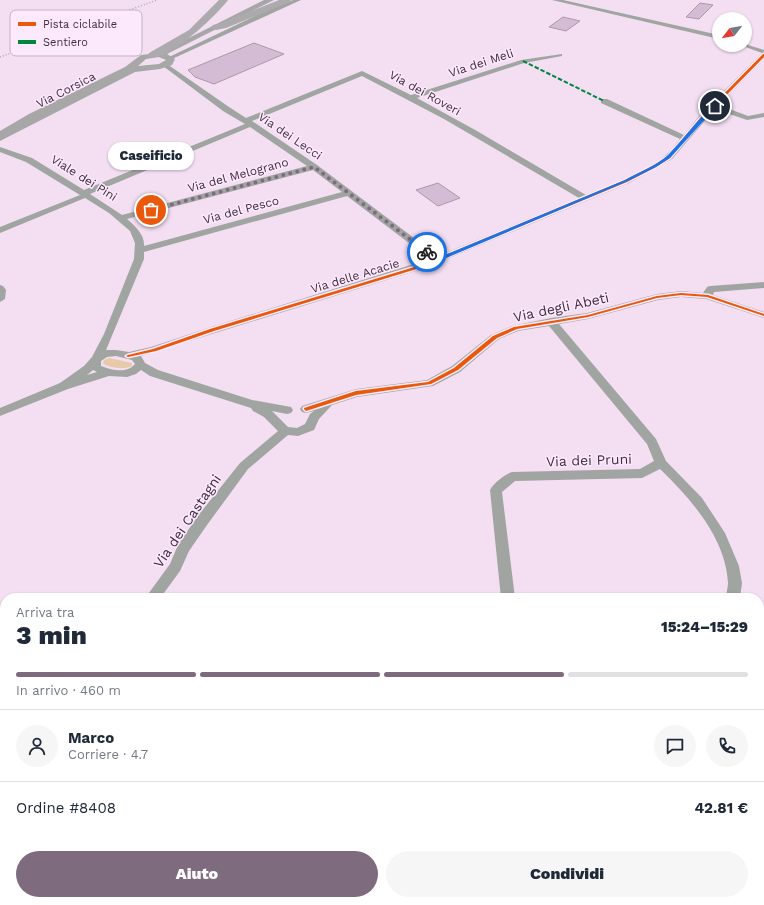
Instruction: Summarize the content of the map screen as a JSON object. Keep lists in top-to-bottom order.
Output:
{
  "streets": {
    "main road": ["Via Corsica"],
    "street": [
      "Via dei Meli",
      "Via dei Roveri",
      "Via dei Lecci",
      "Via del Melograno",
      "Viale dei Pini",
      "Via del Pesco",
      "Via delle Acacie",
      "Via degli Abeti",
      "Via dei Pruni",
      "Via dei Castagni"
    ]
  },
  "crossings": [
    ["Via dei Meli", "Via dei Roveri"],
    ["Via Corsica", "Via dei Lecci"],
    ["Via dei Roveri", "Via dei Lecci"],
    ["Via dei Roveri", "Viale dei Pini"],
    ["Via dei Roveri", "Via delle Acacie"],
    ["Via dei Lecci", "Via del Melograno"],
    ["Via dei Lecci", "Via del Pesco"],
    ["Via dei Lecci", "Via delle Acacie"],
    ["Via del Melograno", "Viale dei Pini"],
    ["Viale dei Pini", "Via del Pesco"],
    ["Via degli Abeti", "Via dei Pruni"],
    ["Via degli Abeti", "Via dei Castagni"]
  ],
  "places": ["Caseificio"],
  "legend": ["Pista ciclabile", "Sentiero"],
  "north": "bottom left",
  "page": {
    "bubble": "Caseificio",
    "heading": ["3 min", "Arriva tra", "15:24–15:29"],
    "panel": [
      "Marco",
      "Corriere · 4.7",
      "Ordine #8408",
      "42.81 €"
    ],
    "bar": "In arrivo · 460 m",
    "buttons": ["Aiuto", "Condividi"]
  }
}
